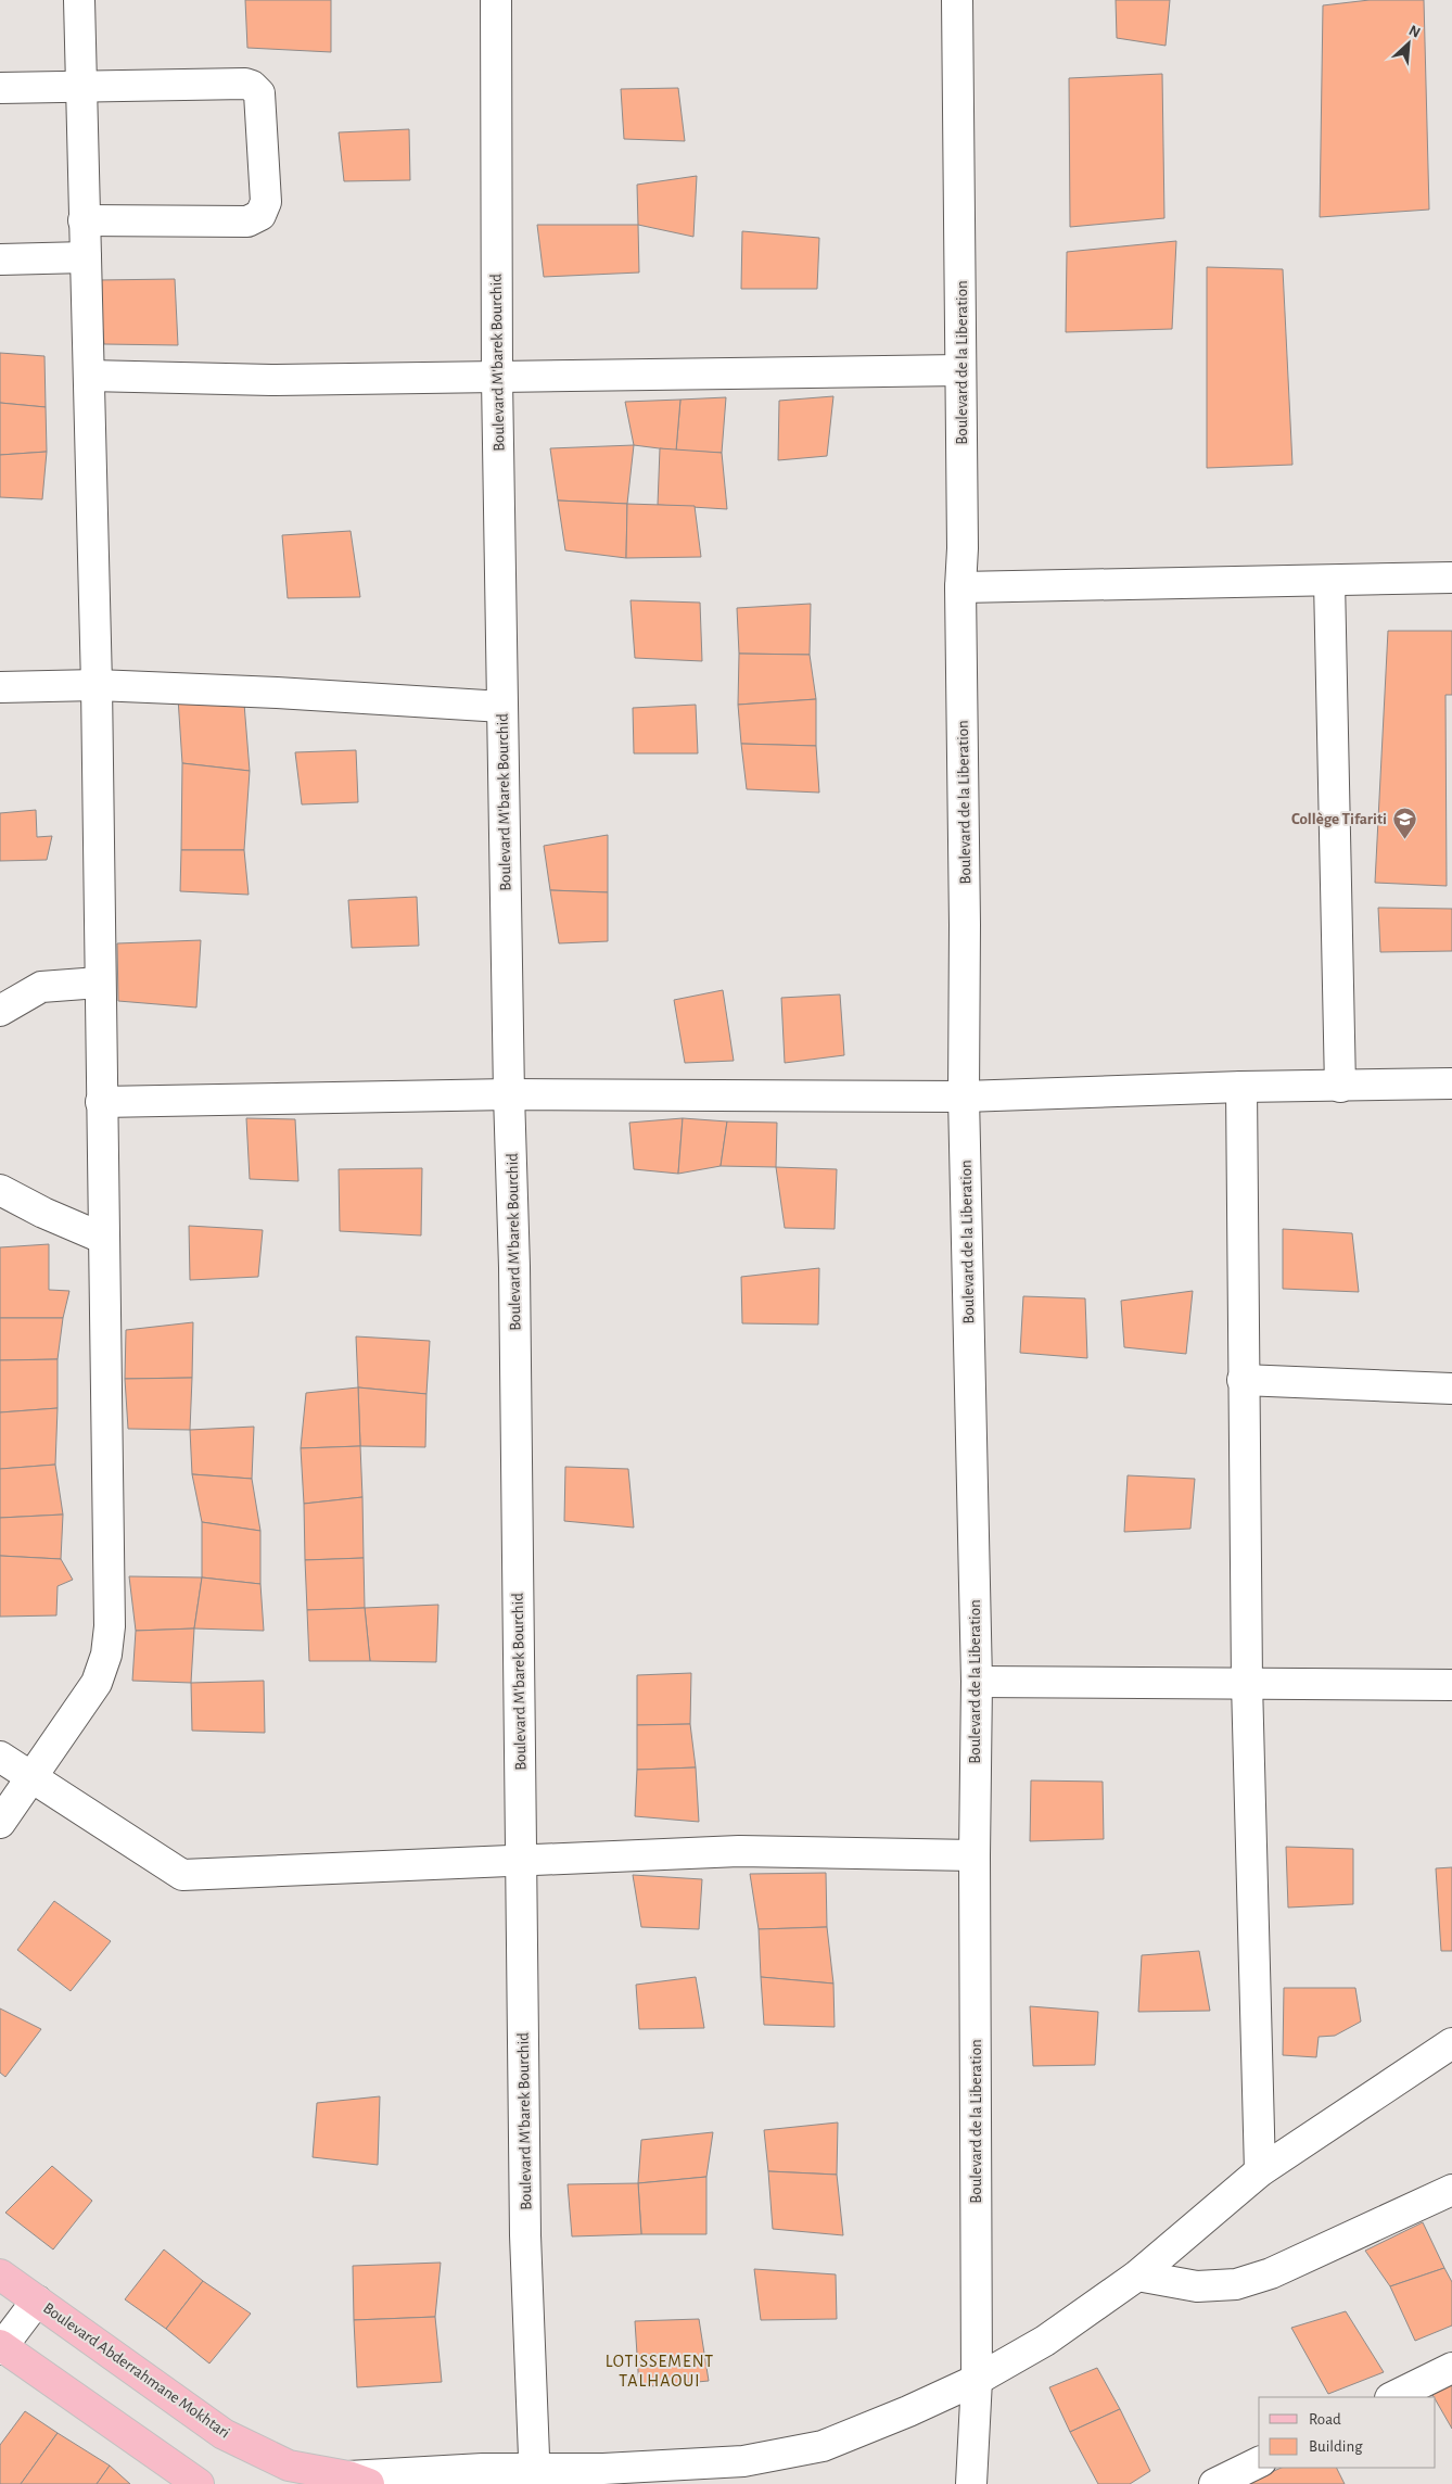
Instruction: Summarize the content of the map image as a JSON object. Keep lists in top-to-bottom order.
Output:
{
  "streets": {
    "main road": ["Boulevard Abderrahmane Mokhtari"],
    "street": ["Boulevard M'barek Bourchid", "Boulevard de la Liberation"]
  },
  "crossings": [
    ["Boulevard M'barek Bourchid", "Boulevard Abderrahmane Mokhtari"],
    ["Boulevard de la Liberation", "Boulevard Abderrahmane Mokhtari"]
  ],
  "districts": ["LOTISSEMENT TALHAOUI"],
  "places": {
    "school or university": ["Collège Tifariti"]
  },
  "legend": ["Road", "Building"],
  "north": "top right"
}
